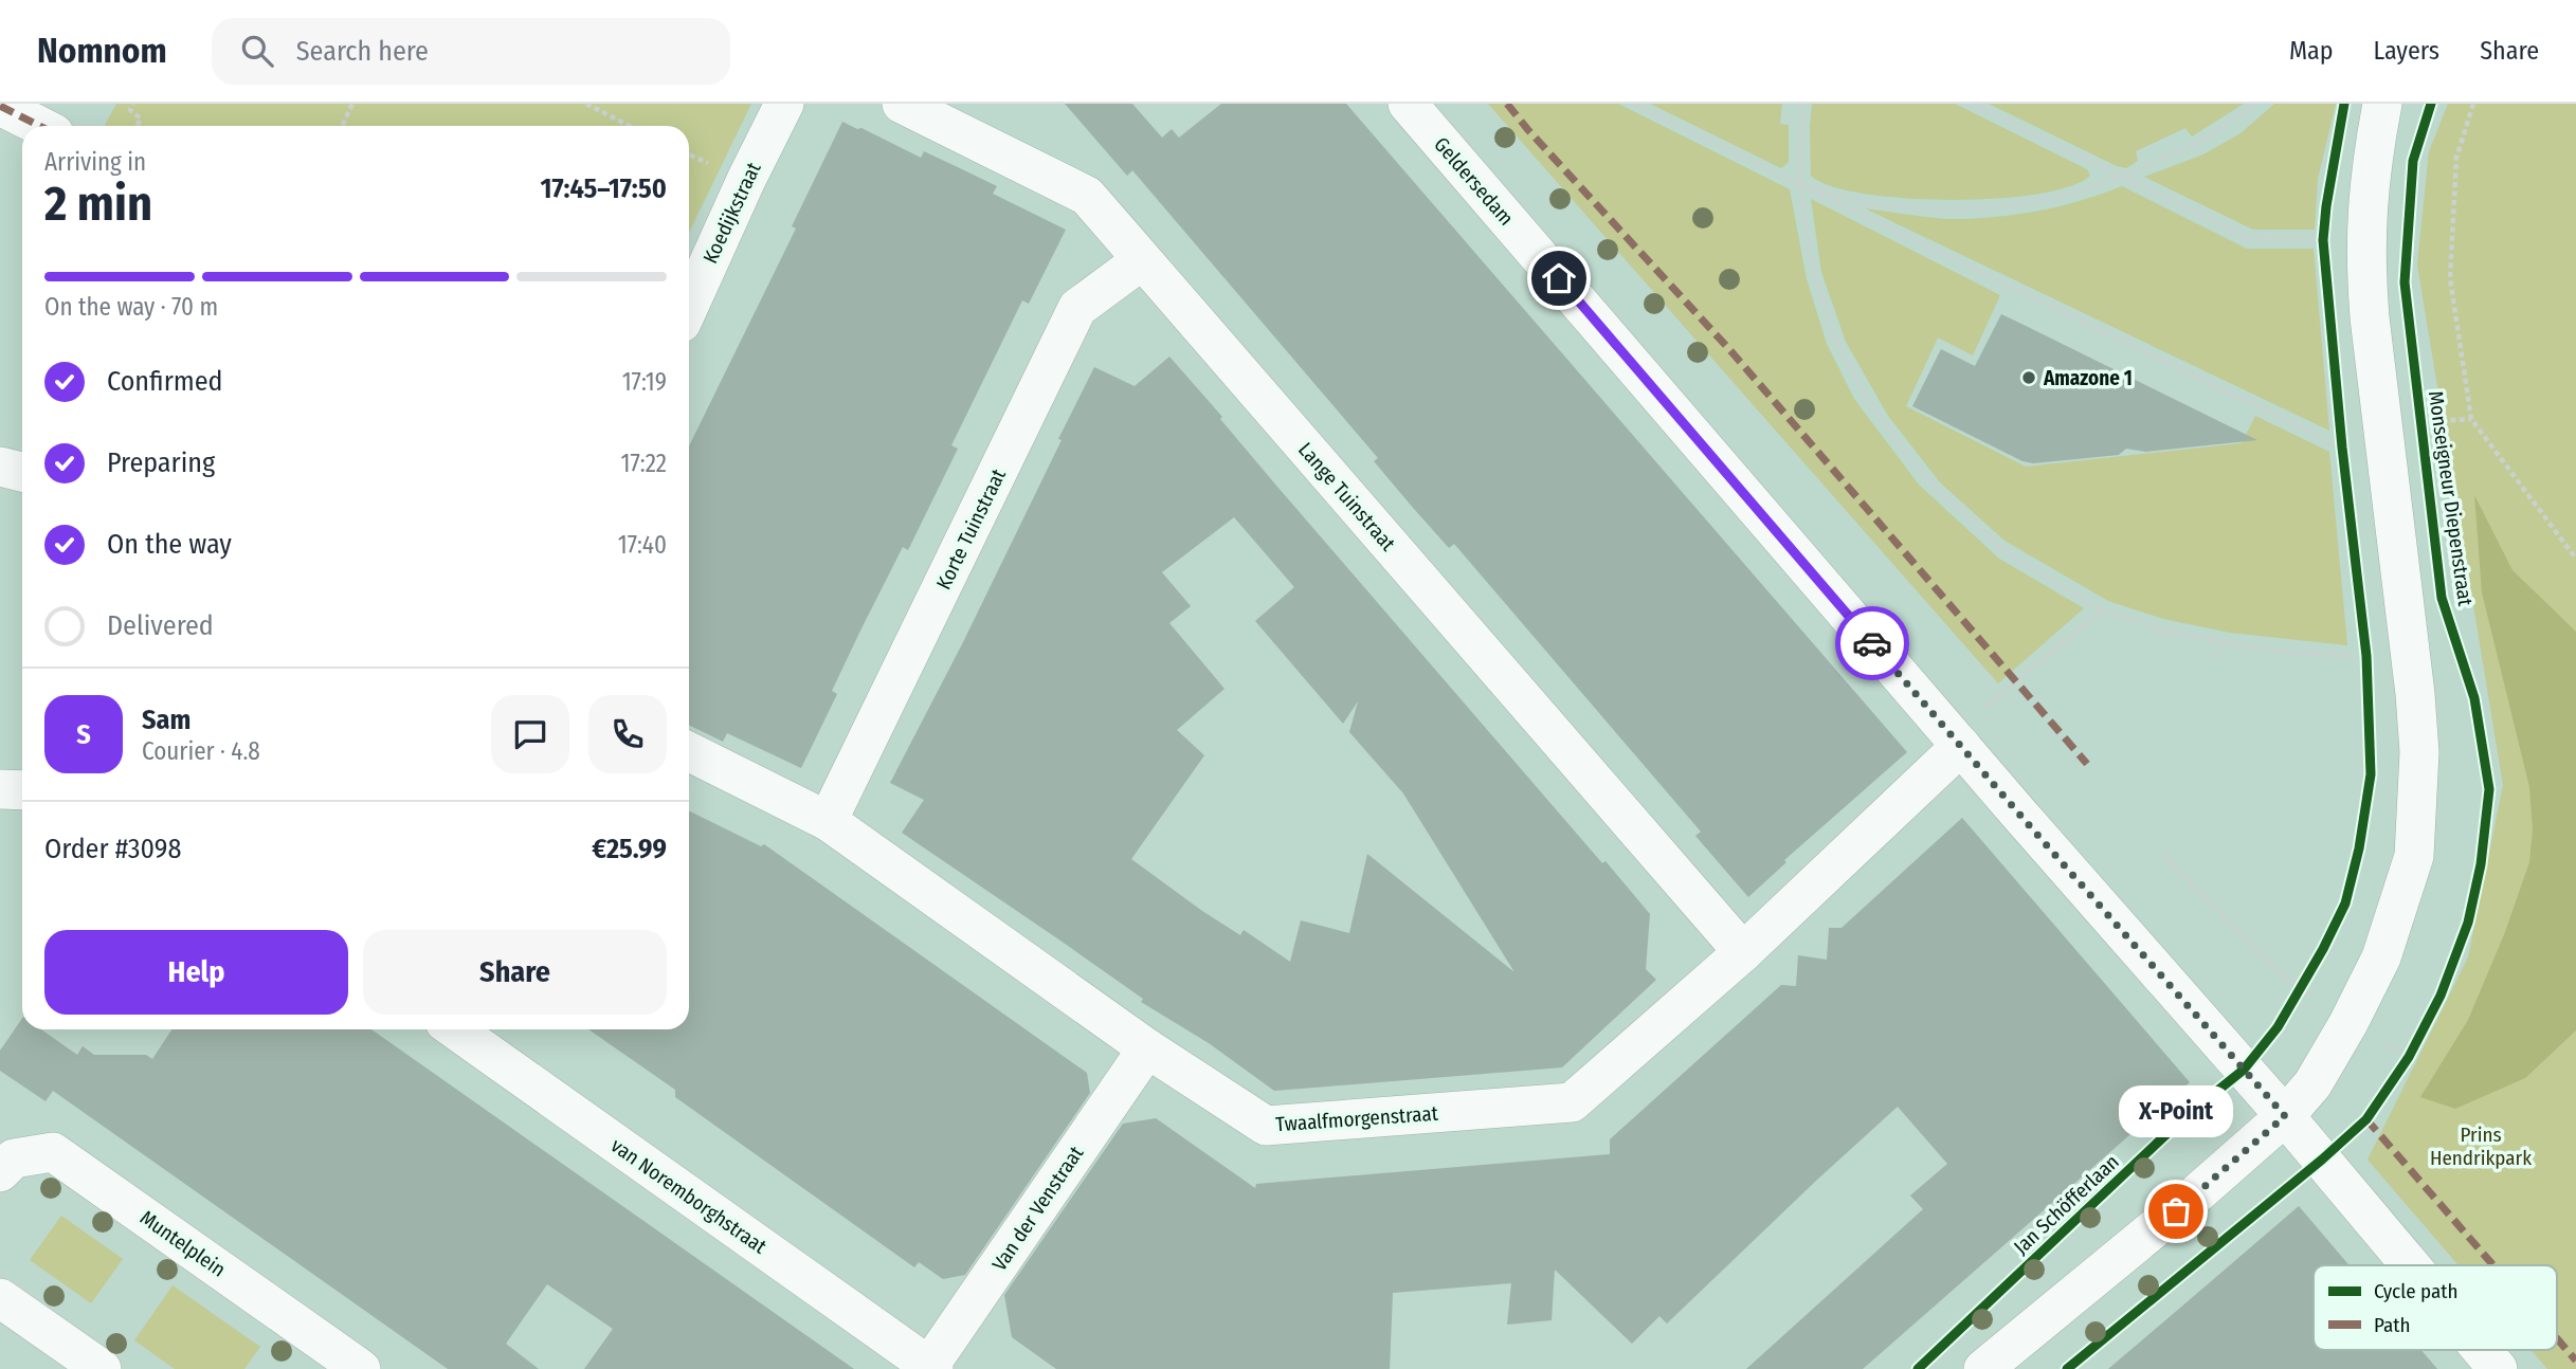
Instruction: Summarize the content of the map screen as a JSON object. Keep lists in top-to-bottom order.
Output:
{
  "streets": {
    "street": [
      "Geldersedam",
      "Koedijkstraat",
      "Lange Tuinstraat",
      "Korte Tuinstraat",
      "Twaalfmorgenstraat",
      "van Noremborghstraat",
      "Van der Venstraat",
      "Muntelplein"
    ],
    "cycle path": ["Monseigneur Diepenstraat", "Jan Schöfferlaan"]
  },
  "crossings": [
    ["Geldersedam", "Twaalfmorgenstraat"],
    ["Lange Tuinstraat", "Korte Tuinstraat"],
    ["Lange Tuinstraat", "Twaalfmorgenstraat"],
    ["Korte Tuinstraat", "Twaalfmorgenstraat"],
    ["Twaalfmorgenstraat", "Van der Venstraat"],
    ["van Noremborghstraat", "Van der Venstraat"]
  ],
  "parks": ["Prins Hendrikpark"],
  "places": ["Amazone 1", "X-Point"],
  "legend": ["Cycle path", "Path"],
  "page": {
    "header": "Nomnom",
    "search": "Search here",
    "nav": ["Map", "Layers", "Share"],
    "heading": ["2 min", "Arriving in", "17:45–17:50"],
    "panel": [
      "Sam",
      "Courier · 4.8",
      "Order #3098",
      "€25.99"
    ],
    "bar": "On the way · 70 m",
    "list": [
      ["Confirmed", "17:19"],
      ["Preparing", "17:22"],
      ["On the way", "17:40"],
      "Delivered"
    ],
    "round": "S",
    "buttons": ["Help", "Share"],
    "bubble": "X-Point"
  }
}
